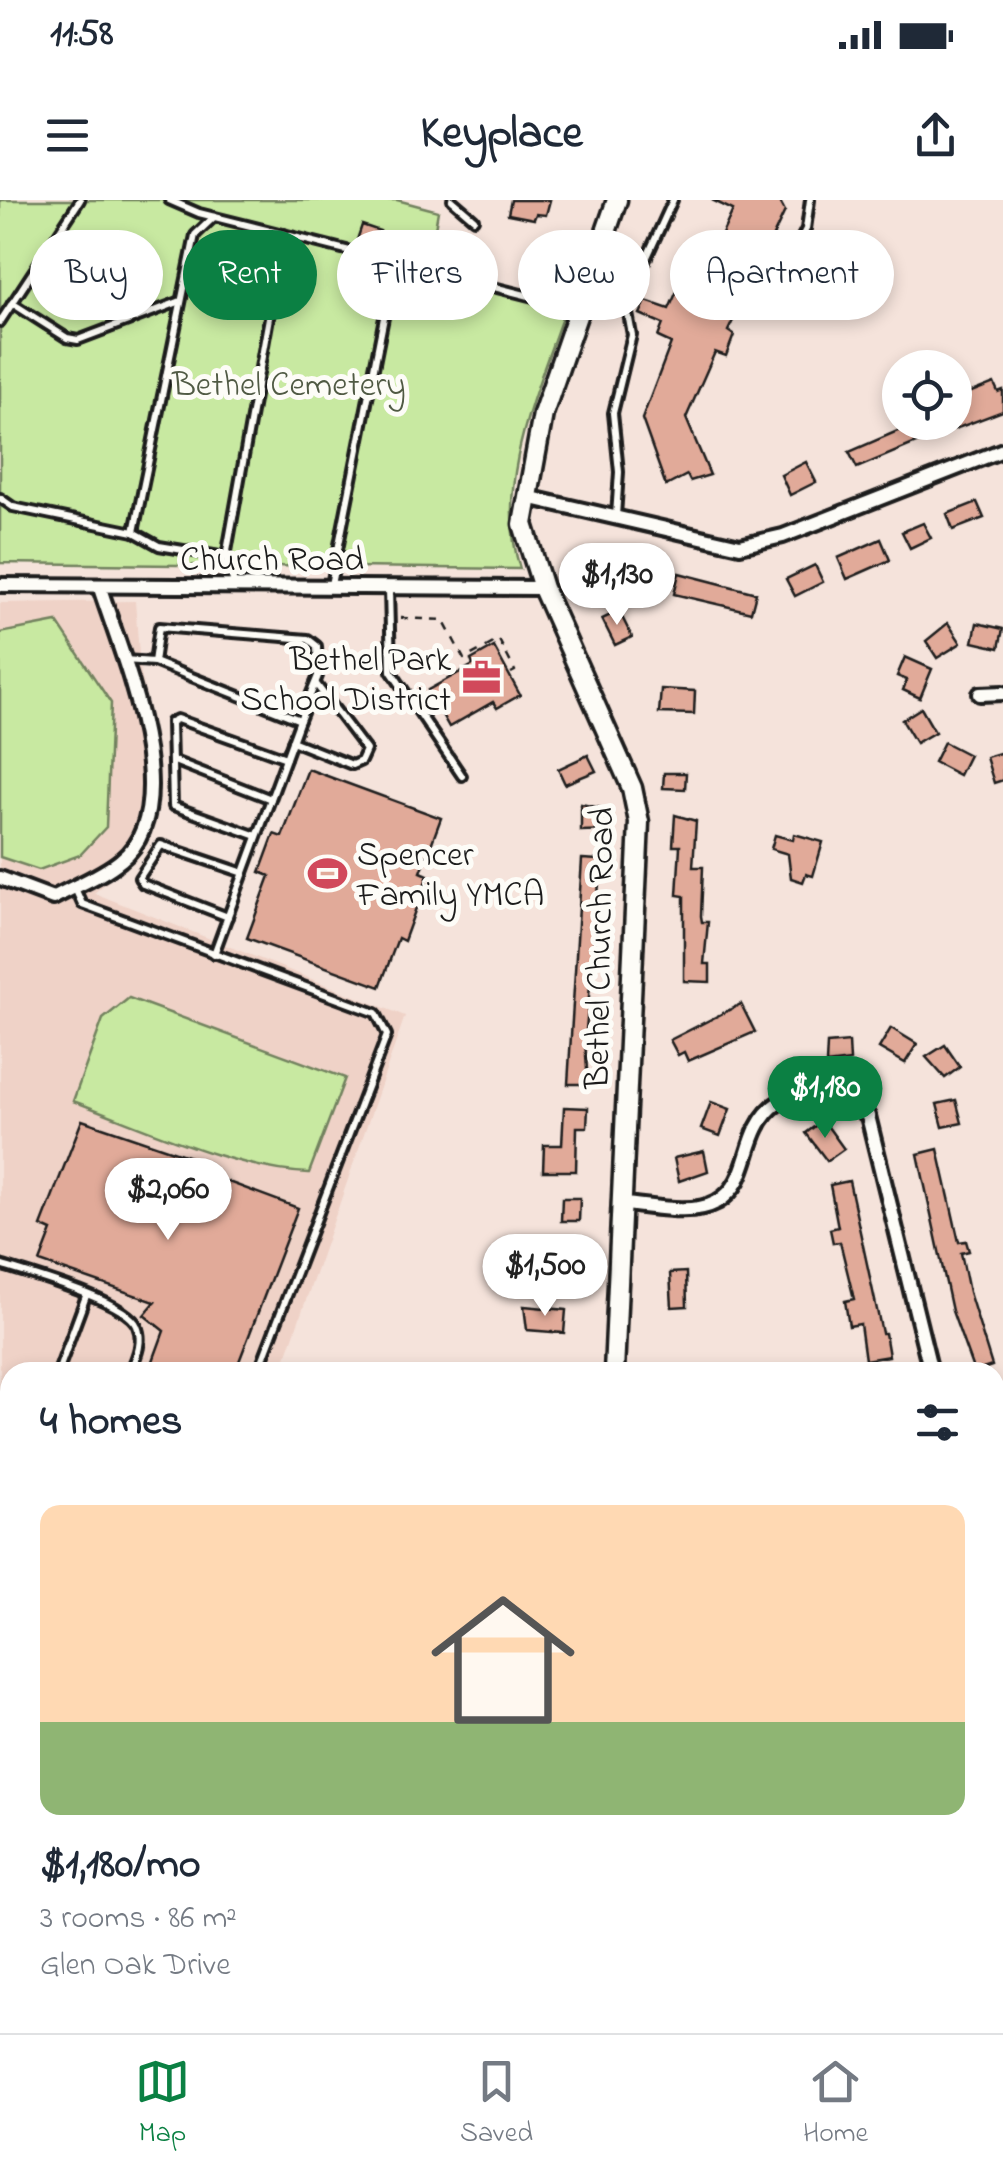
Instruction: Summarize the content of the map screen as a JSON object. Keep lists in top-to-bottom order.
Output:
{
  "streets": {
    "street": ["Church Road", "Bethel Church Road"]
  },
  "crossings": [
    ["Church Road", "Bethel Church Road"]
  ],
  "parks": ["Bethel Cemetery"],
  "places": {
    "office": ["Bethel Park School District"],
    "sports": ["Spencer Family YMCA"]
  },
  "page": {
    "status": "11:58",
    "header": "Keyplace",
    "chip": [
      "Buy",
      "Rent",
      "Filters",
      "New",
      "Apartment"
    ],
    "price": [
      "$1,130",
      "$1,180",
      "$2,060",
      "$1,500"
    ],
    "heading": "4 homes",
    "list": [
      {
        "name": "$1,180/mo",
        "note": "3 rooms · 86 m² · Glen Oak Drive"
      }
    ],
    "tabs": ["Map", "Saved", "Home"]
  }
}
